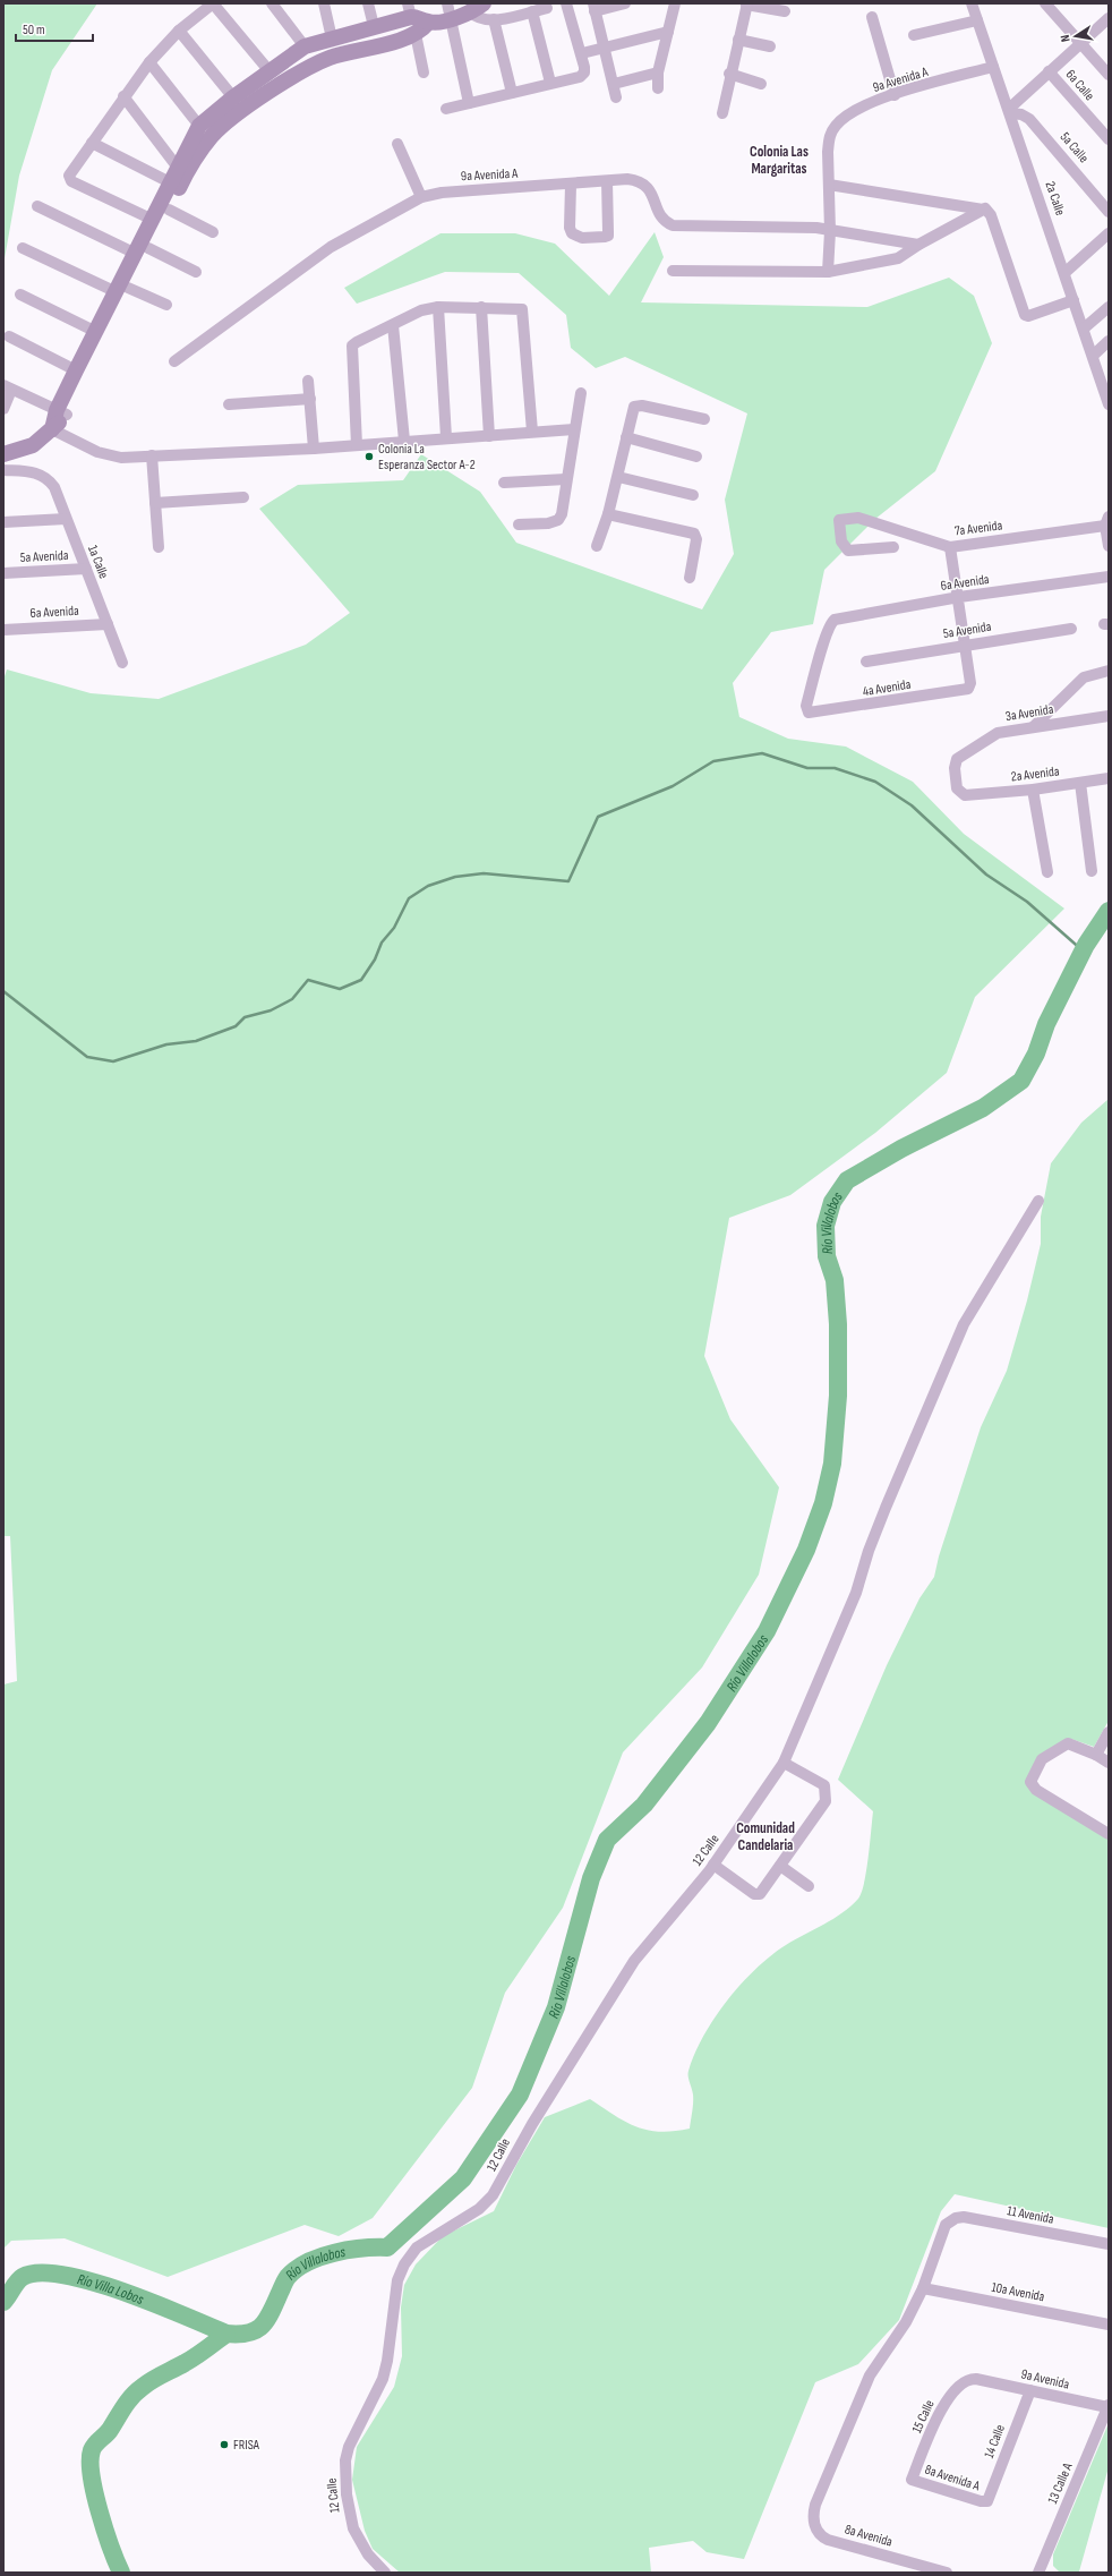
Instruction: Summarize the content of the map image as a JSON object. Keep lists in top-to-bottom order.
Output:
{
  "streets": {
    "street": [
      "9a Avenida A",
      "6a Calle",
      "5a Calle",
      "2a Calle",
      "7a Avenida",
      "5a Avenida",
      "1a Calle",
      "6a Avenida",
      "4a Avenida",
      "3a Avenida",
      "2a Avenida",
      "12 Calle",
      "11 Avenida",
      "10a Avenida",
      "9a Avenida",
      "15 Calle",
      "14 Calle",
      "8a Avenida A",
      "13 Calle A",
      "8a Avenida"
    ]
  },
  "crossings": [
    ["9a Avenida A", "2a Calle"],
    ["5a Calle", "2a Calle"],
    ["5a Avenida", "1a Calle"],
    ["5a Avenida", "4a Avenida"],
    ["1a Calle", "6a Avenida"],
    ["6a Avenida", "4a Avenida"],
    ["3a Avenida", "2a Avenida"],
    ["11 Avenida", "8a Avenida"],
    ["10a Avenida", "8a Avenida"],
    ["9a Avenida", "15 Calle"],
    ["9a Avenida", "14 Calle"],
    ["9a Avenida", "13 Calle A"],
    ["15 Calle", "8a Avenida A"],
    ["14 Calle", "8a Avenida A"]
  ],
  "districts": ["Colonia Las Margaritas", "Comunidad Candelaria"],
  "water": ["Río Villalobos", "Río Villa Lobos"],
  "places": ["Colonia La Esperanza Sector A-2", "FRISA"],
  "scale_bar": "50 m",
  "north": "left"
}
